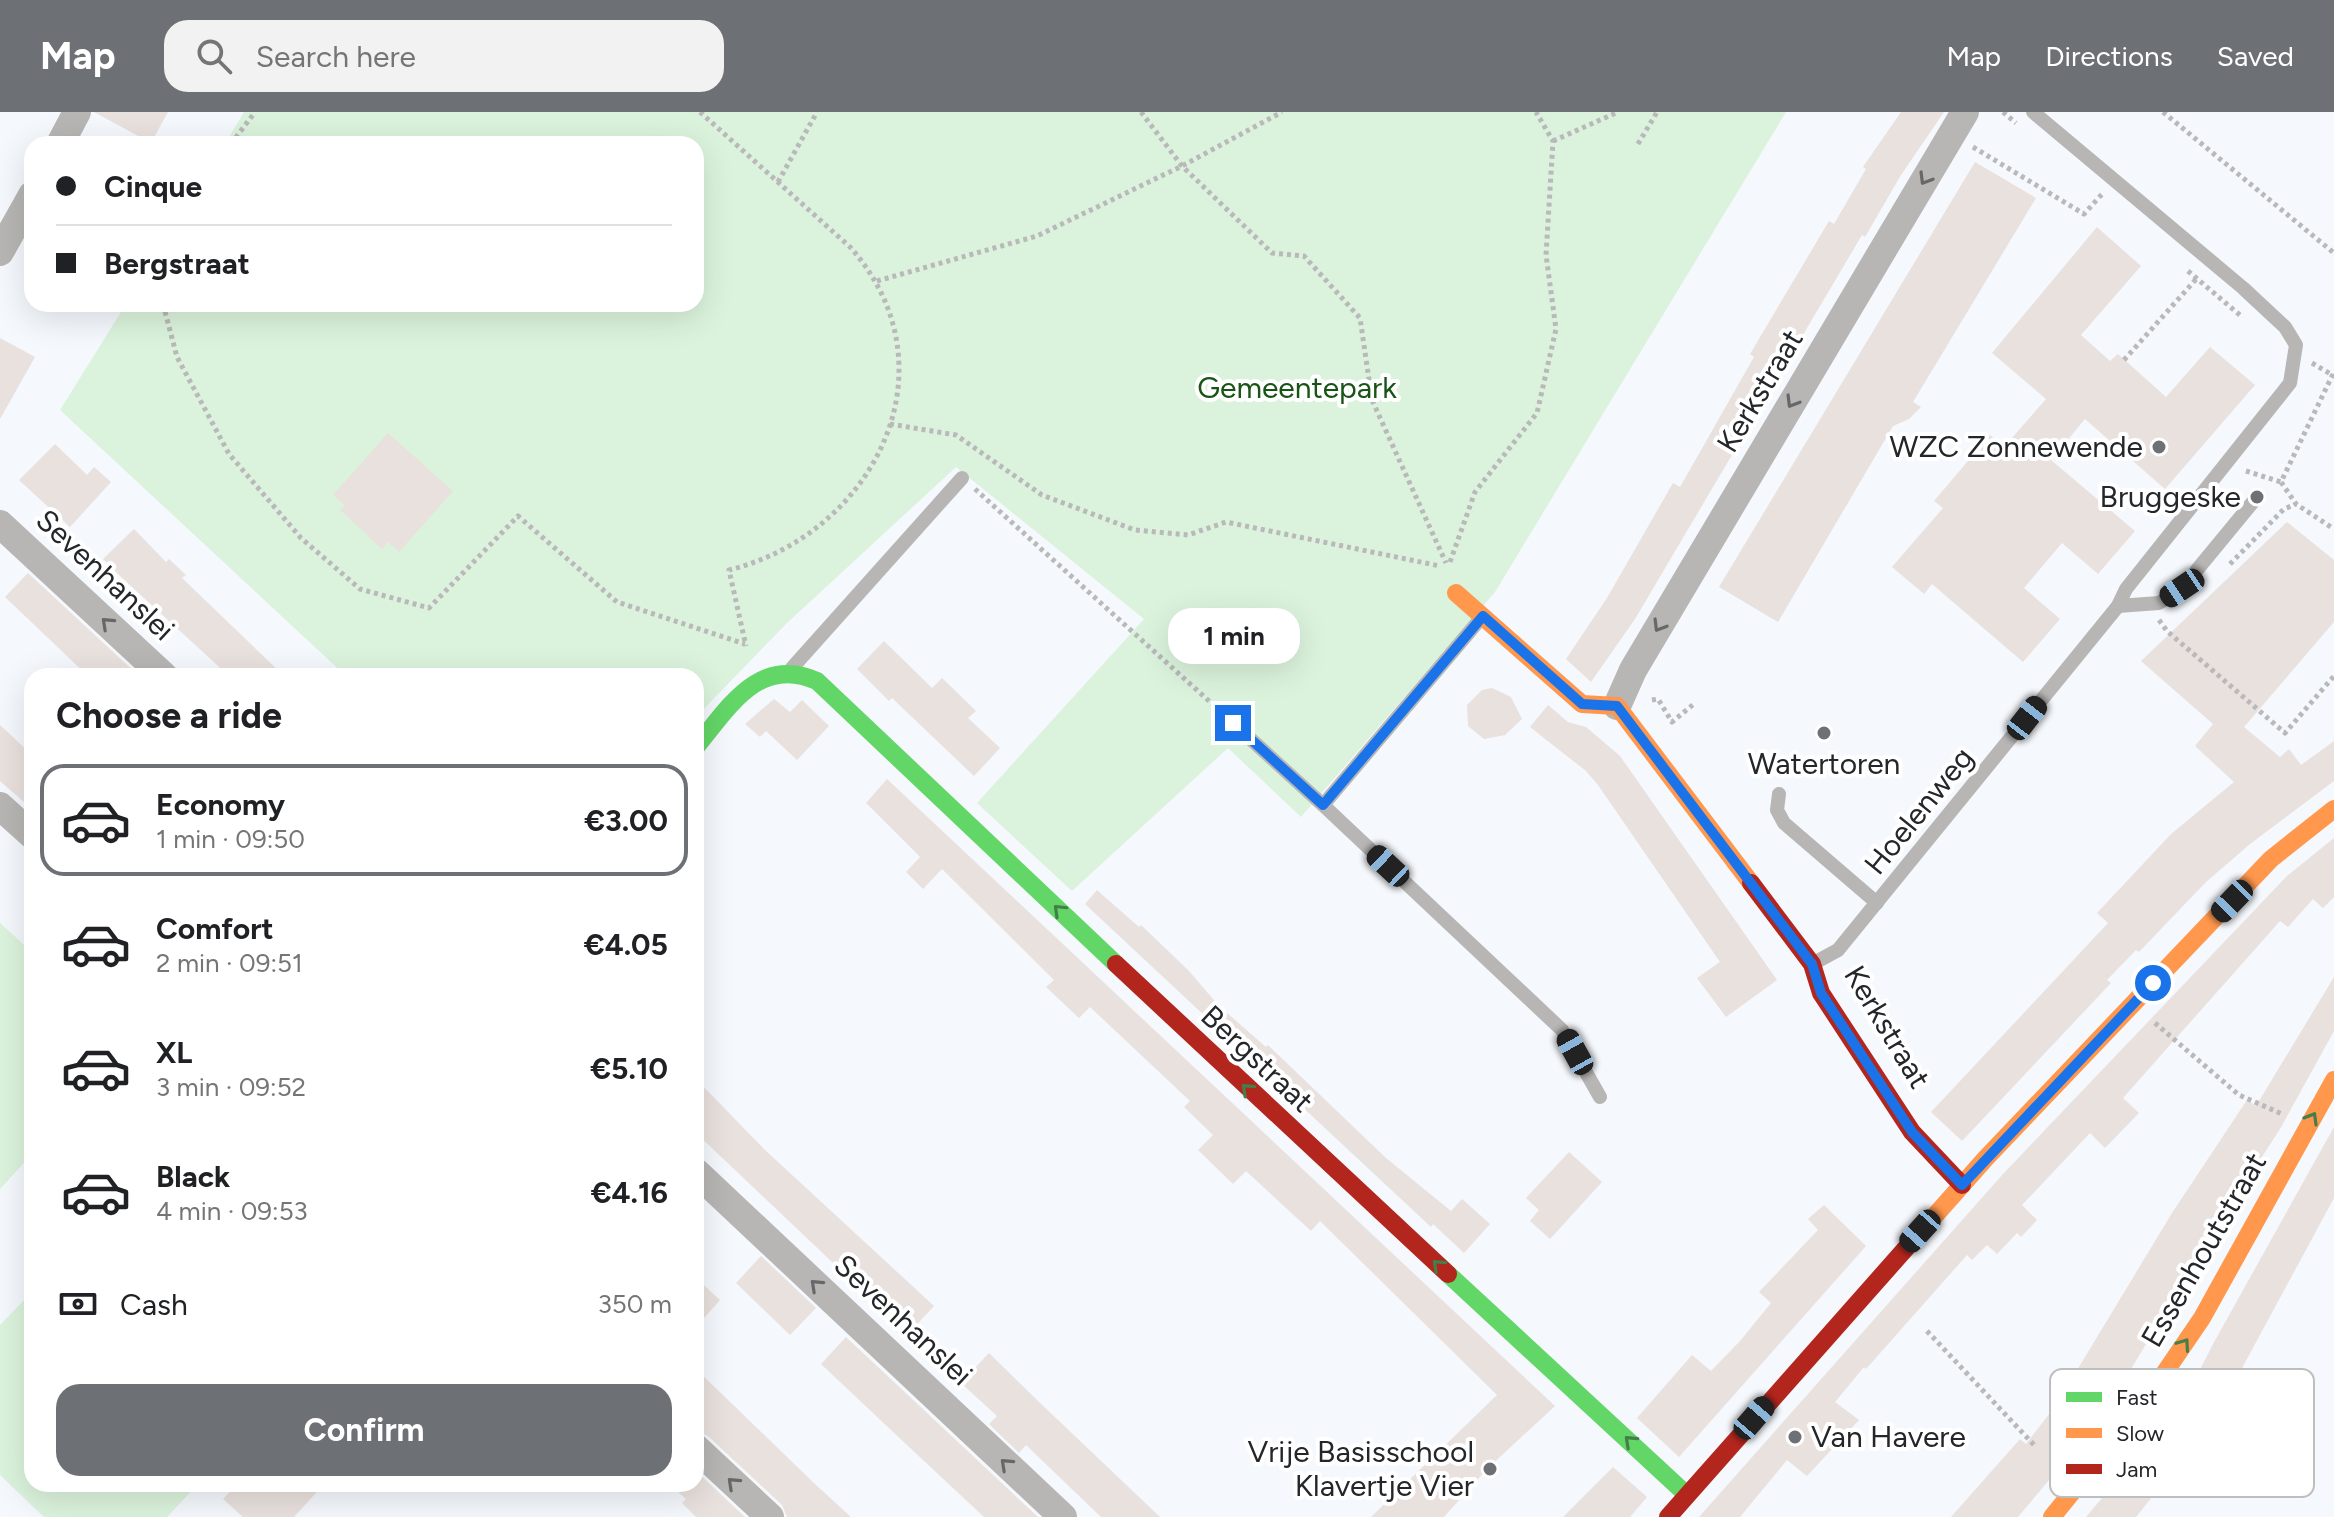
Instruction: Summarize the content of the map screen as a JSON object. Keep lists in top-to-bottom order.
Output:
{
  "streets": {
    "street": [
      "Kerkstraat",
      "Sevenhanslei",
      "Bergstraat",
      "Essenhoutstraat"
    ],
    "lane": ["Hoelenweg"]
  },
  "crossings": [
    ["Kerkstraat", "Hoelenweg"]
  ],
  "one_way": [
    "Kerkstraat",
    "Sevenhanslei",
    "Bergstraat",
    "Essenhoutstraat"
  ],
  "parks": ["Gemeentepark"],
  "places": [
    "WZC Zonnewende",
    "Bruggeske",
    "Watertoren",
    "Van Havere",
    "Vrije Basisschool Klavertje Vier"
  ],
  "legend": ["Fast", "Slow", "Jam"],
  "page": {
    "header": "Map",
    "search": "Search here",
    "nav": ["Map", "Directions", "Saved"],
    "banner": ["Cinque", "Bergstraat"],
    "bubble": "1 min",
    "heading": "Choose a ride",
    "list": [
      {
        "name": "Economy",
        "note": "1 min · 09:50",
        "value": "€3.00"
      },
      {
        "name": "Comfort",
        "note": "2 min · 09:51",
        "value": "€4.05"
      },
      {
        "name": "XL",
        "note": "3 min · 09:52",
        "value": "€5.10"
      },
      {
        "name": "Black",
        "note": "4 min · 09:53",
        "value": "€4.16"
      }
    ],
    "pay": ["Cash", "350 m"],
    "buttons": "Confirm"
  }
}
